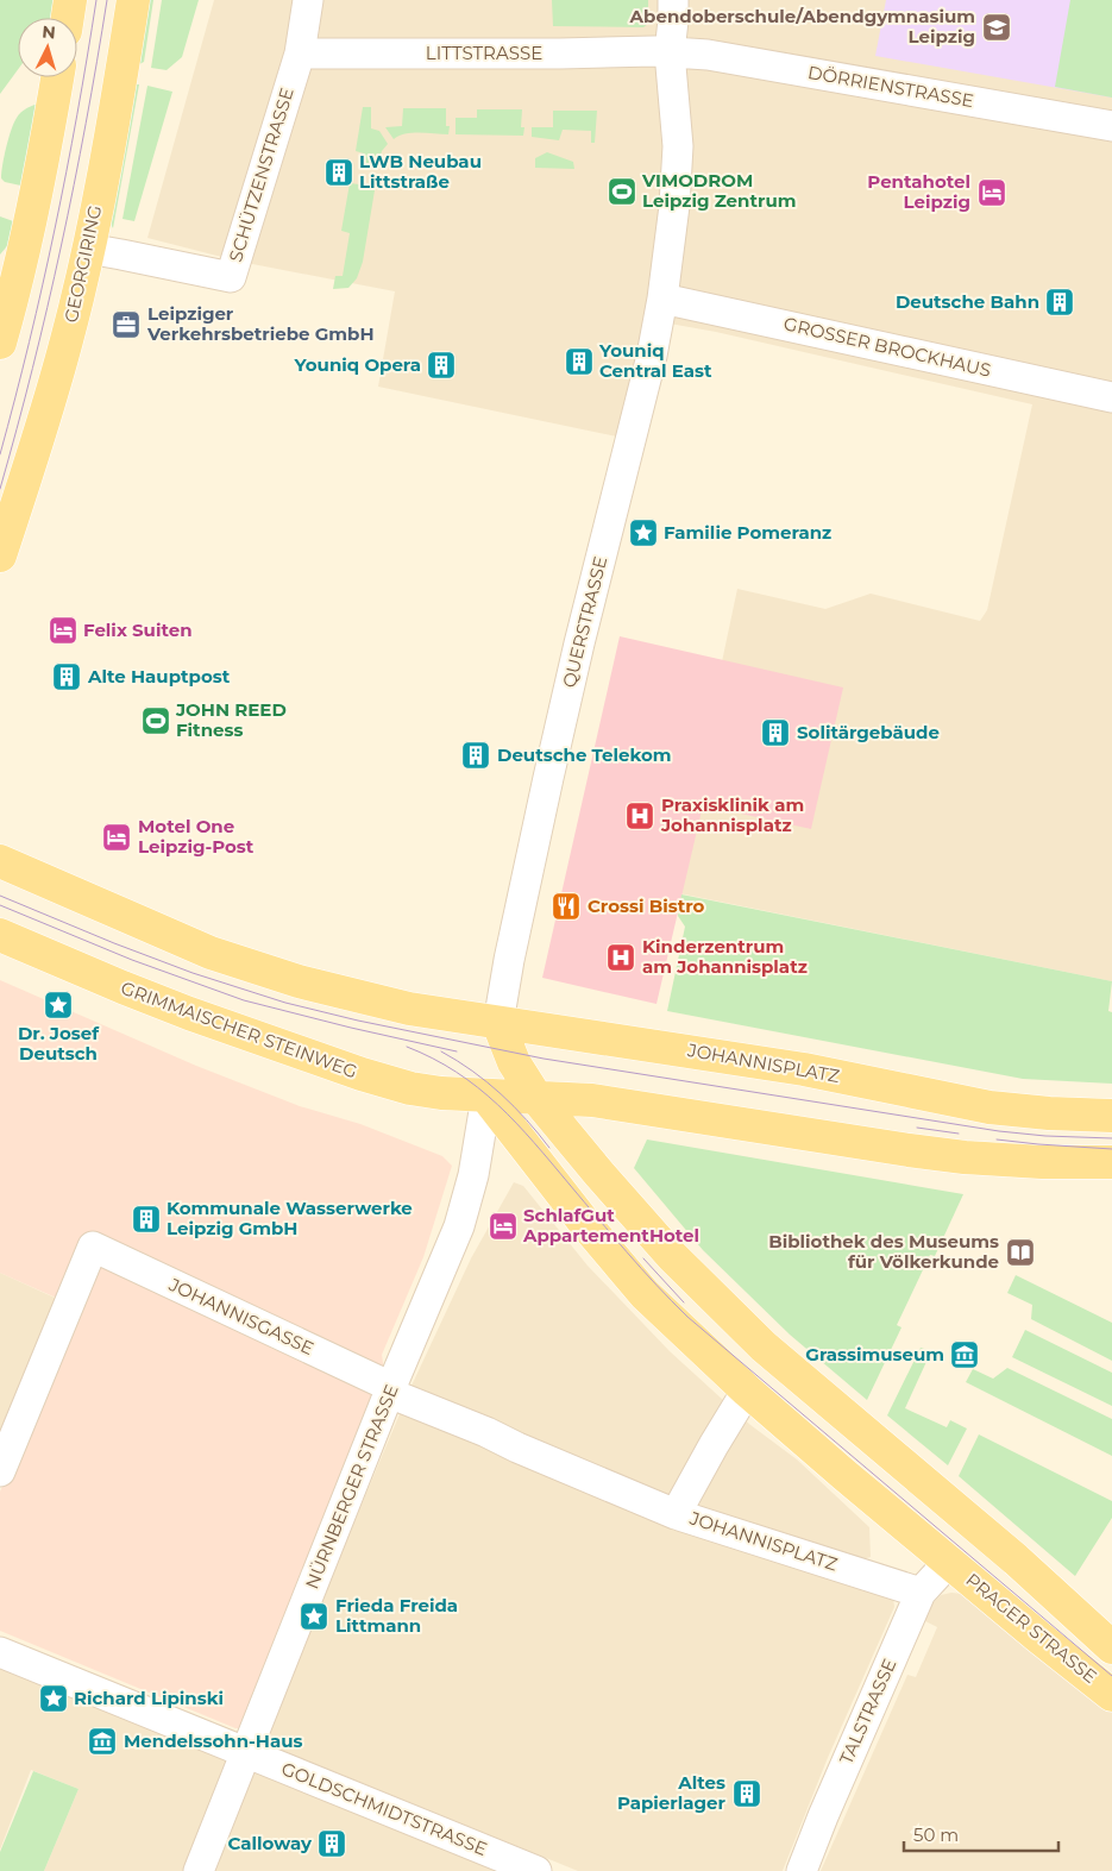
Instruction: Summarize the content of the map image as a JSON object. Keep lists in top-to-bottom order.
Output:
{
  "streets": {
    "main road": [
      "GEORGIRING",
      "QUERSTRASSE",
      "GRIMMAISCHER STEINWEG",
      "JOHANNISPLATZ",
      "PRAGER STRASSE"
    ],
    "street": [
      "LITTSTRASSE",
      "DÖRRIENSTRASSE",
      "SCHÜTZENSTRASSE",
      "GROSSER BROCKHAUS",
      "JOHANNISGASSE",
      "NÜRNBERGER STRASSE",
      "TALSTRASSE",
      "GOLDSCHMIDTSTRASSE"
    ]
  },
  "crossings": [
    ["LITTSTRASSE", "DÖRRIENSTRASSE"],
    ["LITTSTRASSE", "SCHÜTZENSTRASSE"],
    ["LITTSTRASSE", "QUERSTRASSE"],
    ["DÖRRIENSTRASSE", "QUERSTRASSE"],
    ["SCHÜTZENSTRASSE", "GEORGIRING"],
    ["GROSSER BROCKHAUS", "QUERSTRASSE"],
    ["QUERSTRASSE", "GRIMMAISCHER STEINWEG"],
    ["QUERSTRASSE", "JOHANNISPLATZ"],
    ["QUERSTRASSE", "NÜRNBERGER STRASSE"],
    ["GRIMMAISCHER STEINWEG", "NÜRNBERGER STRASSE"],
    ["JOHANNISPLATZ", "JOHANNISGASSE"],
    ["JOHANNISPLATZ", "TALSTRASSE"],
    ["JOHANNISGASSE", "NÜRNBERGER STRASSE"],
    ["NÜRNBERGER STRASSE", "GOLDSCHMIDTSTRASSE"],
    ["PRAGER STRASSE", "TALSTRASSE"]
  ],
  "places": {
    "school or university": ["Abendoberschule/Abendgymnasium Leipzig"],
    "building": [
      "LWB Neubau Littstraße",
      "Deutsche Bahn",
      "Youniq Central East",
      "Youniq Opera",
      "Alte Hauptpost",
      "Solitärgebäude",
      "Deutsche Telekom",
      "Kommunale Wasserwerke Leipzig GmbH",
      "Altes Papierlager",
      "Calloway"
    ],
    "sports": ["VIMODROM Leipzig Zentrum", "JOHN REED Fitness"],
    "hotel": [
      "Pentahotel Leipzig",
      "Felix Suiten",
      "Motel One Leipzig-Post",
      "SchlafGut AppartementHotel"
    ],
    "office": ["Leipziger Verkehrsbetriebe GmbH"],
    "place": [
      "Familie Pomeranz",
      "Dr. Josef Deutsch",
      "Frieda Freida Littmann",
      "Richard Lipinski"
    ],
    "hospital": ["Praxisklinik am Johannisplatz", "Kinderzentrum am Johannisplatz"],
    "restaurant": ["Crossi Bistro"],
    "library": ["Bibliothek des Museums für Völkerkunde"],
    "museum": ["Grassimuseum", "Mendelssohn-Haus"]
  },
  "scale_bar": "50 m",
  "north": "top"
}
